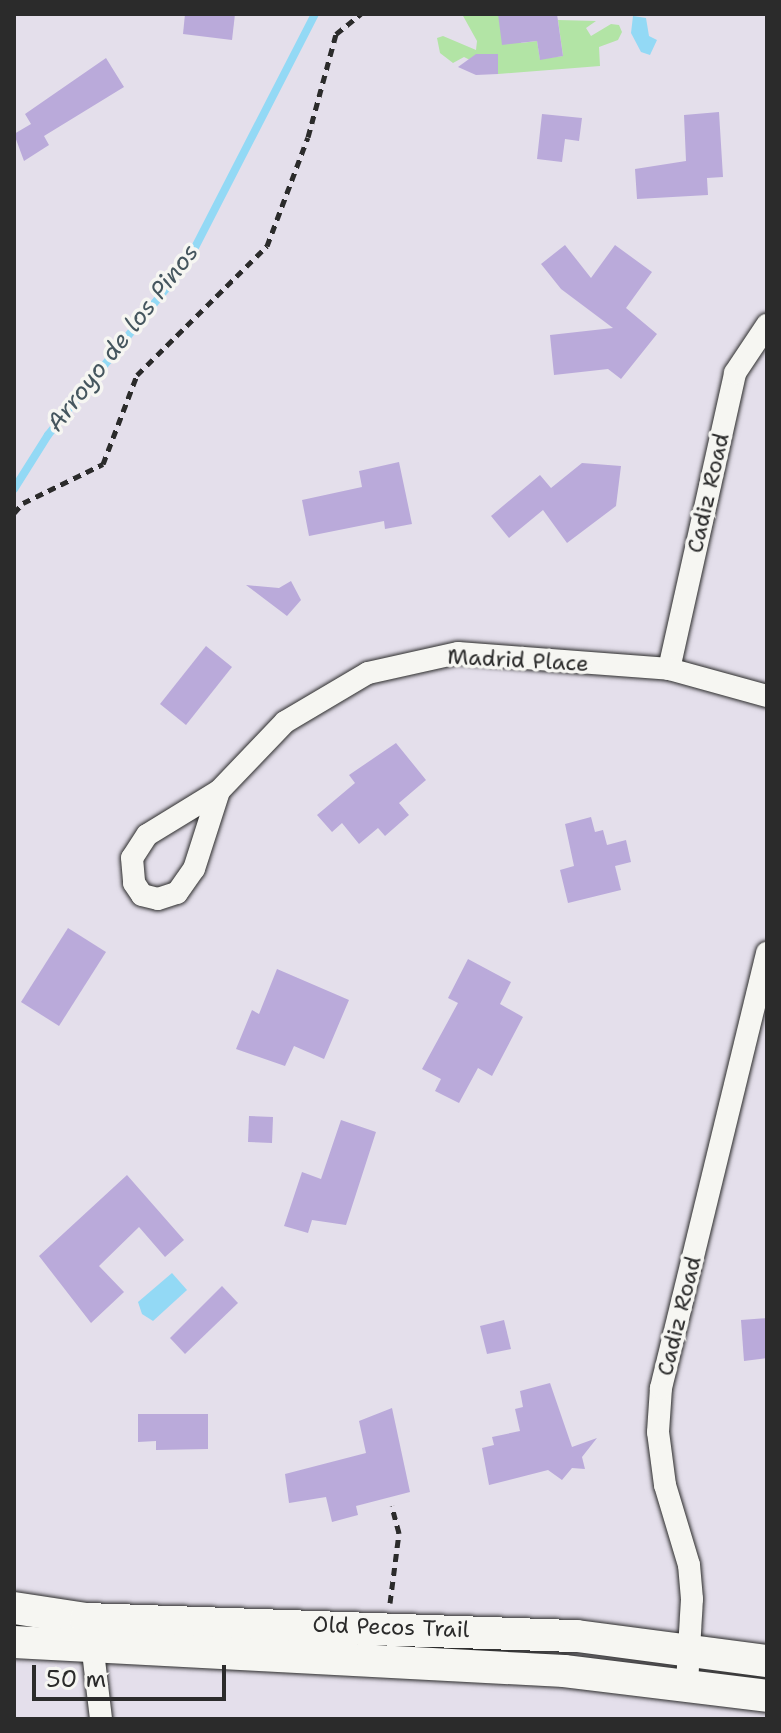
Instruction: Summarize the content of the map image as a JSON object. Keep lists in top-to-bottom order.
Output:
{
  "streets": {
    "main road": ["Old Pecos Trail"],
    "street": ["Cadiz Road", "Madrid Place"]
  },
  "crossings": [
    ["Cadiz Road", "Madrid Place"],
    ["Cadiz Road", "Old Pecos Trail"]
  ],
  "water": ["Arroyo de los Pinos"],
  "scale_bar": "50 m"
}
